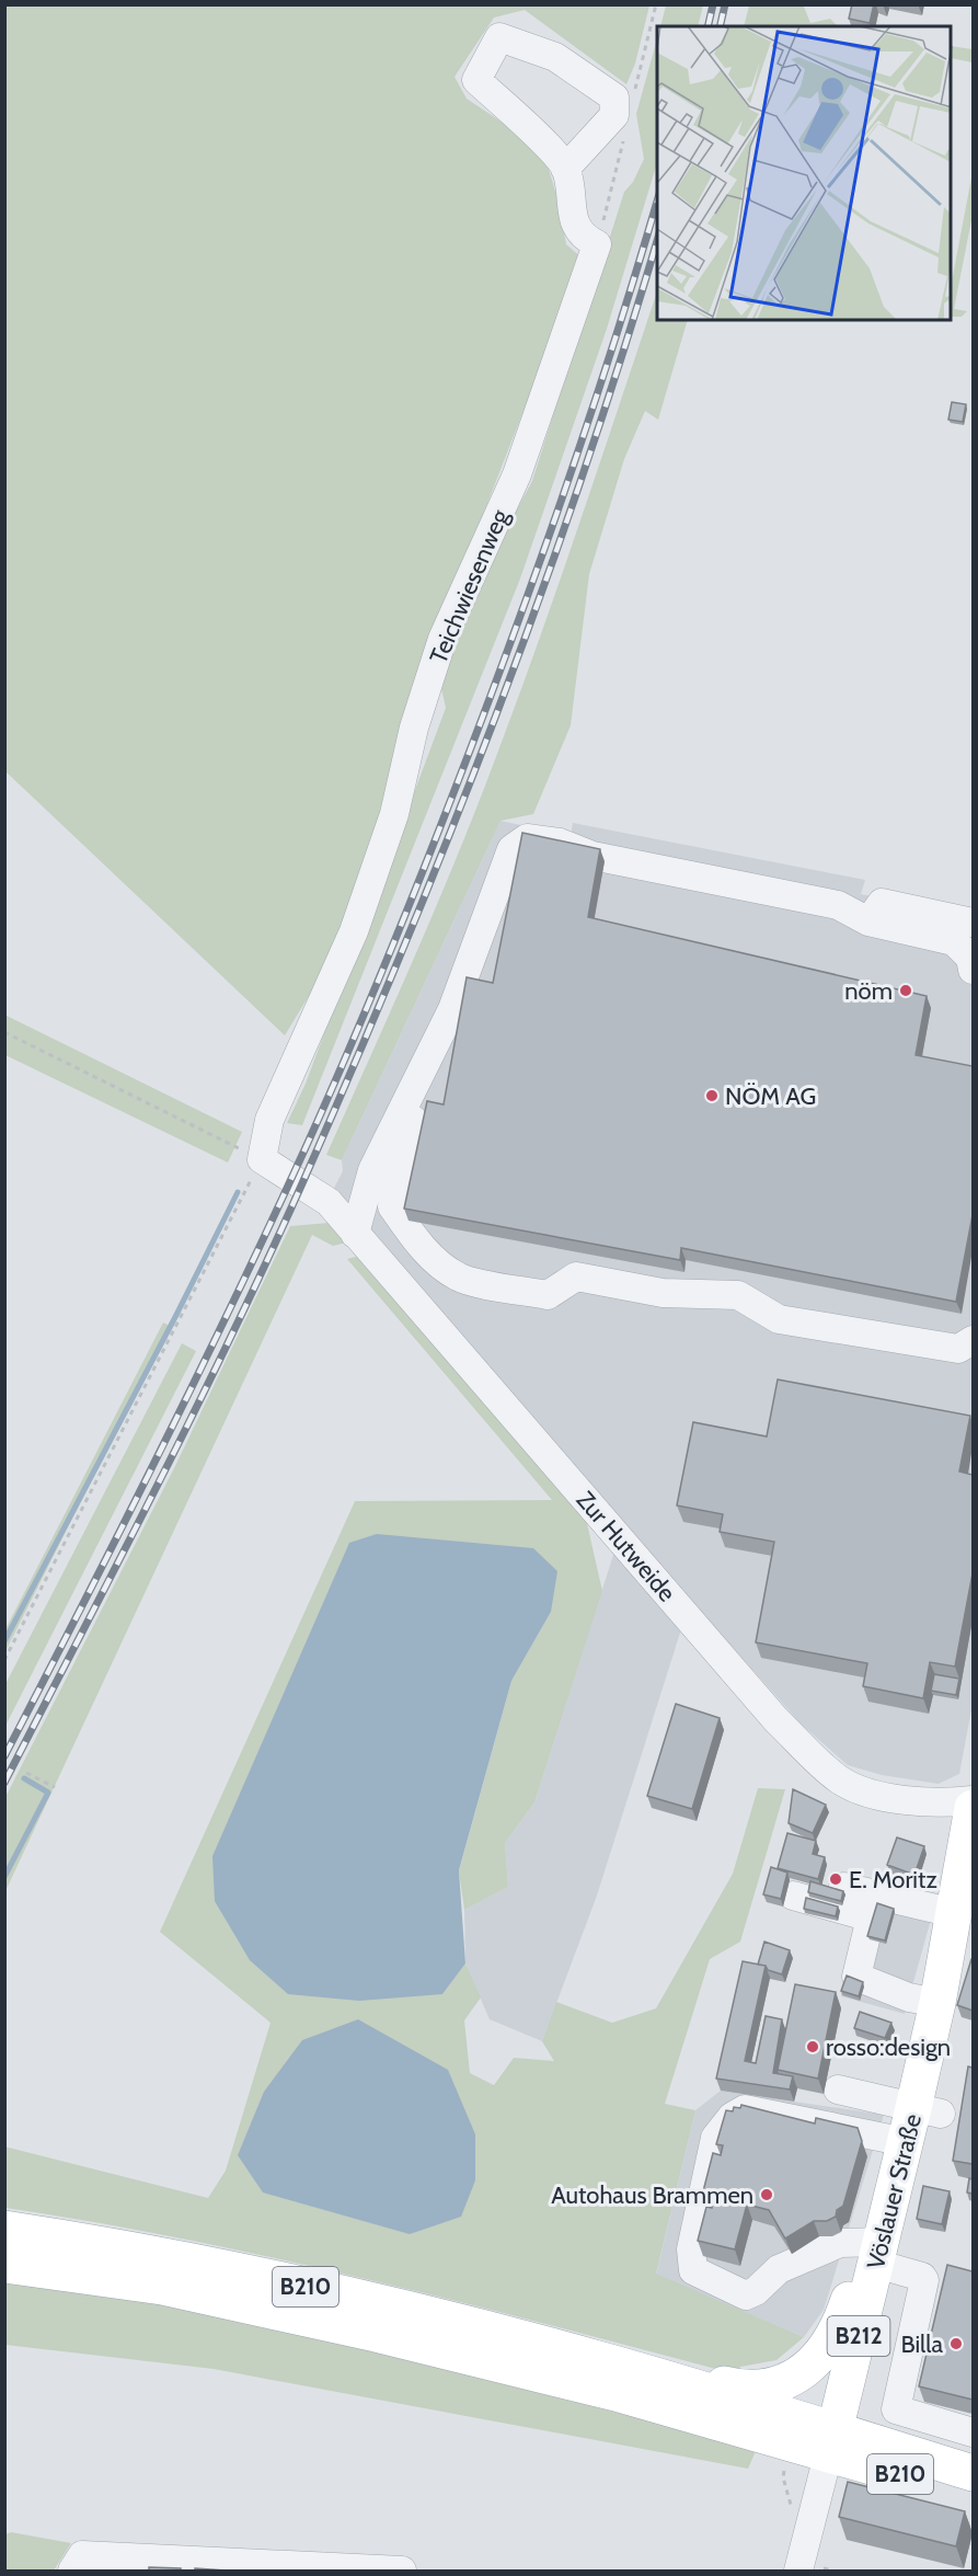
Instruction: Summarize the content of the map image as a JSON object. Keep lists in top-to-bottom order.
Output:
{
  "streets": {
    "main road": ["Vöslauer Straße", "B210", "B212"],
    "street": ["Teichwiesenweg", "Zur Hutweide"]
  },
  "crossings": [
    ["Teichwiesenweg", "Zur Hutweide"],
    ["Vöslauer Straße", "B210"]
  ],
  "places": [
    "nöm",
    "NÖM AG",
    "E. Moritz",
    "rosso:design",
    "Autohaus Brammen",
    "Billa"
  ]
}
